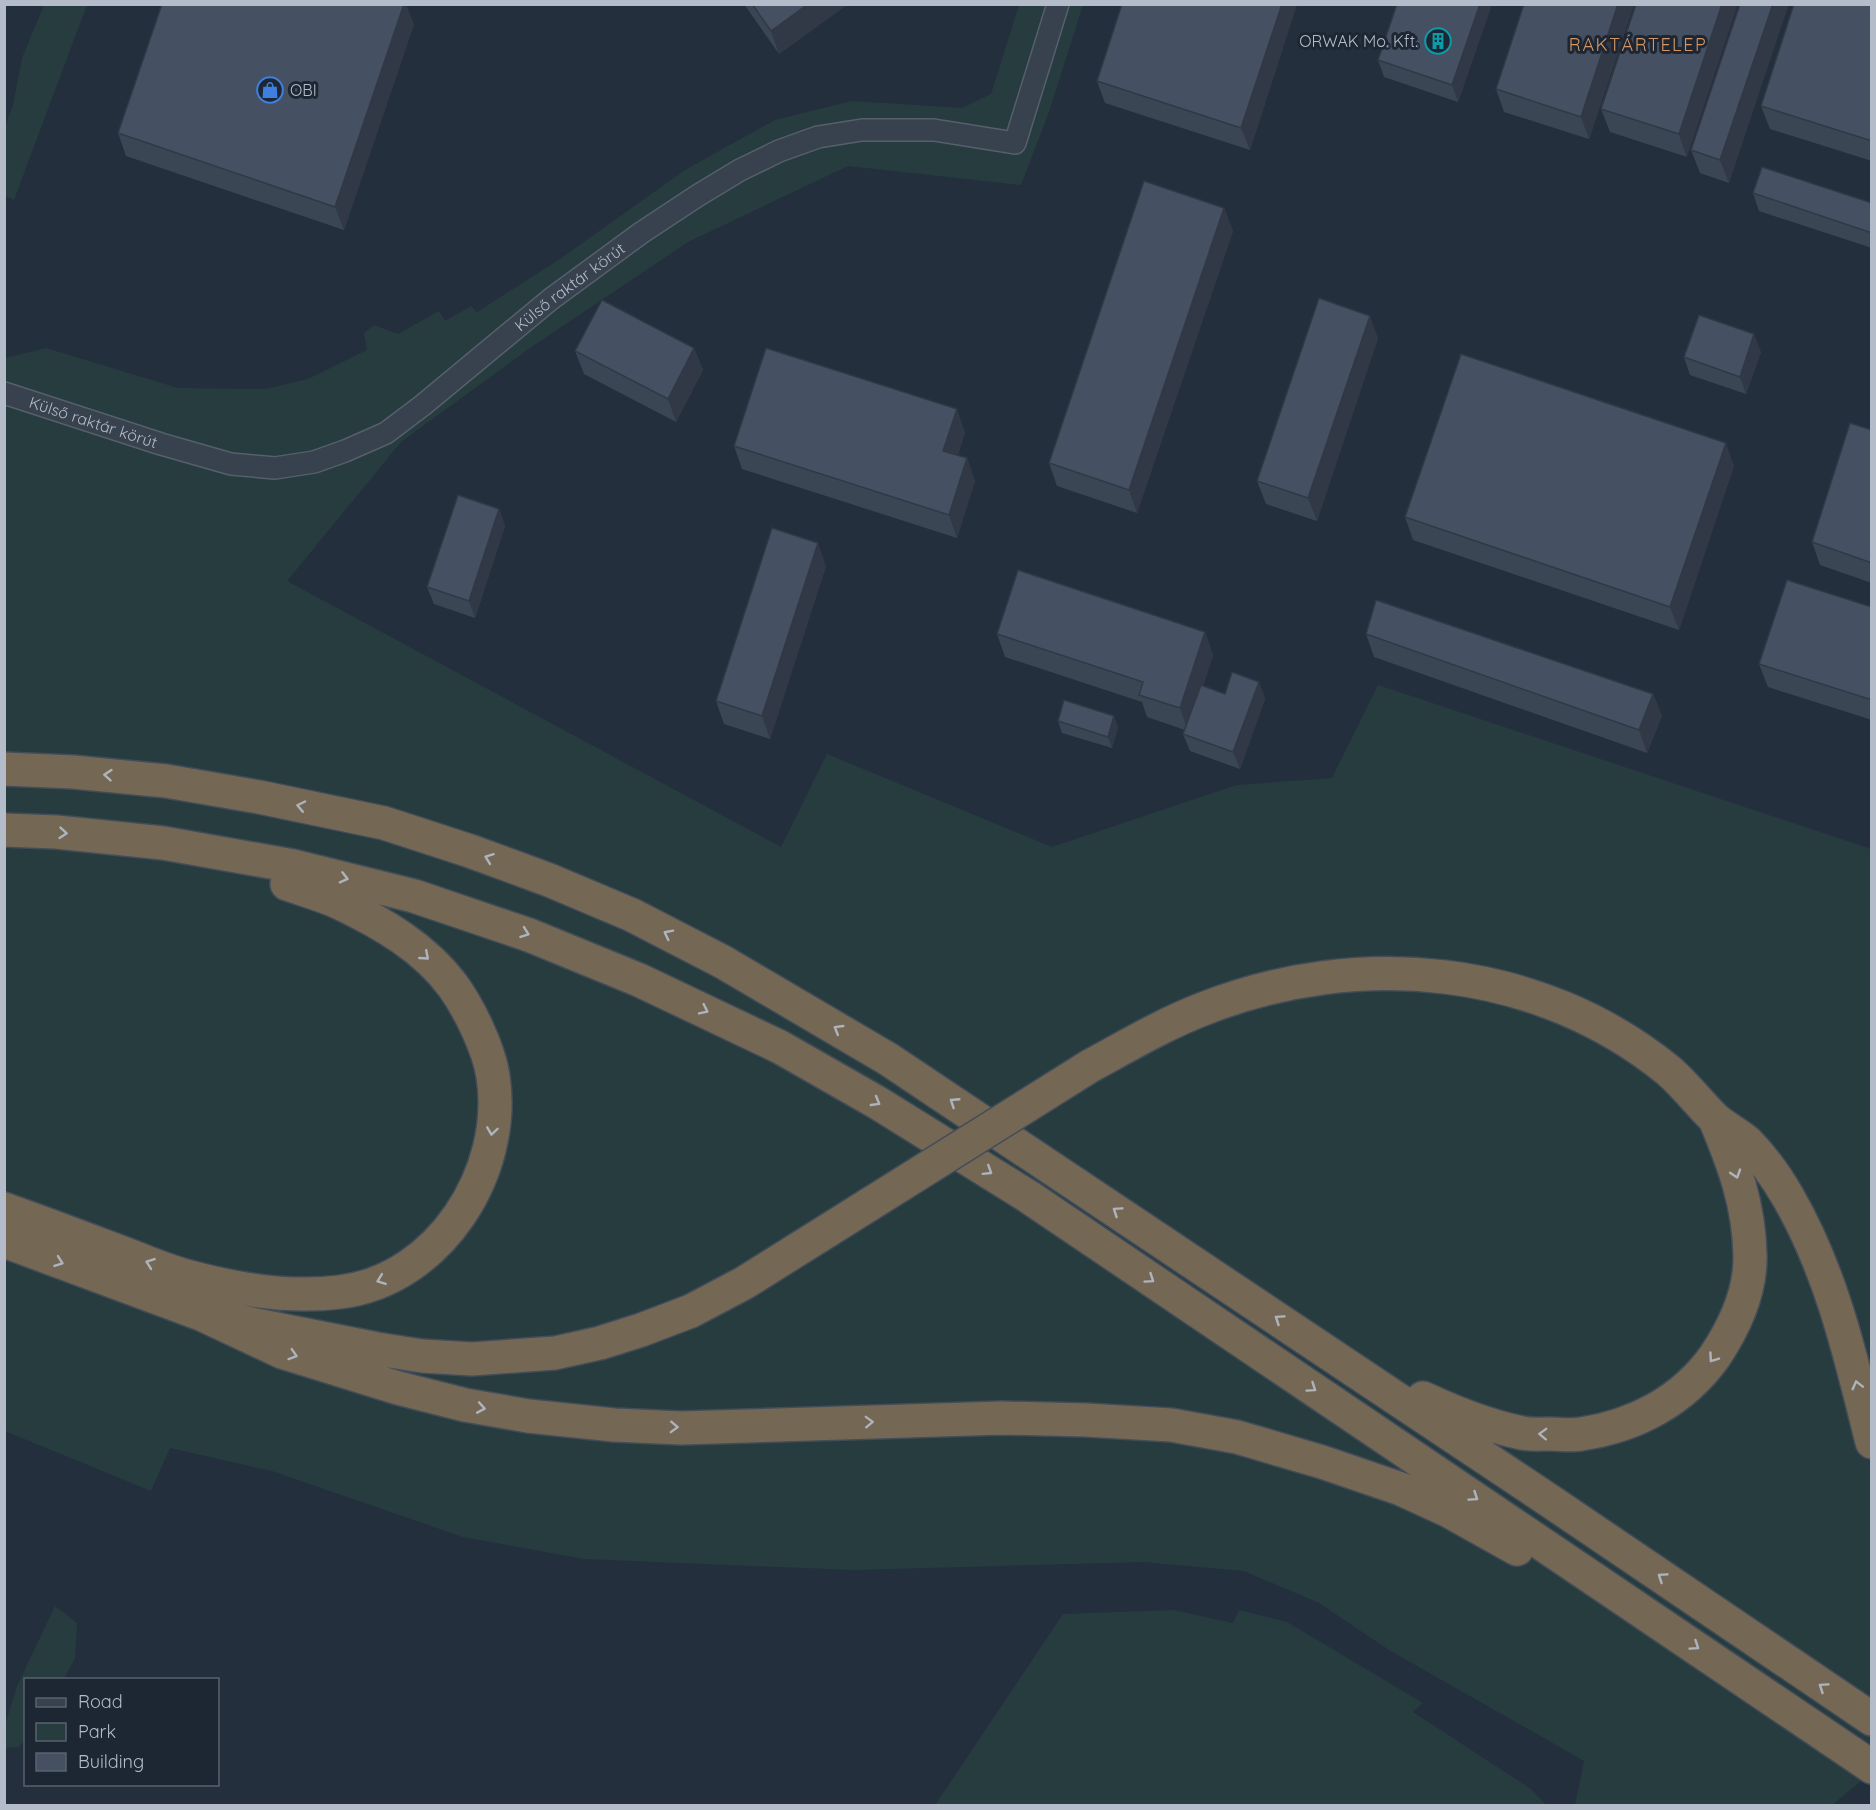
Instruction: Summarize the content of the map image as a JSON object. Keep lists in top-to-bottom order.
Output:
{
  "streets": {
    "street": ["Külső raktár körút"]
  },
  "districts": ["RAKTÁRTELEP"],
  "places": {
    "building": ["ORWAK Mo. Kft."],
    "shop": ["OBI"]
  },
  "legend": ["Road", "Park", "Building"]
}
